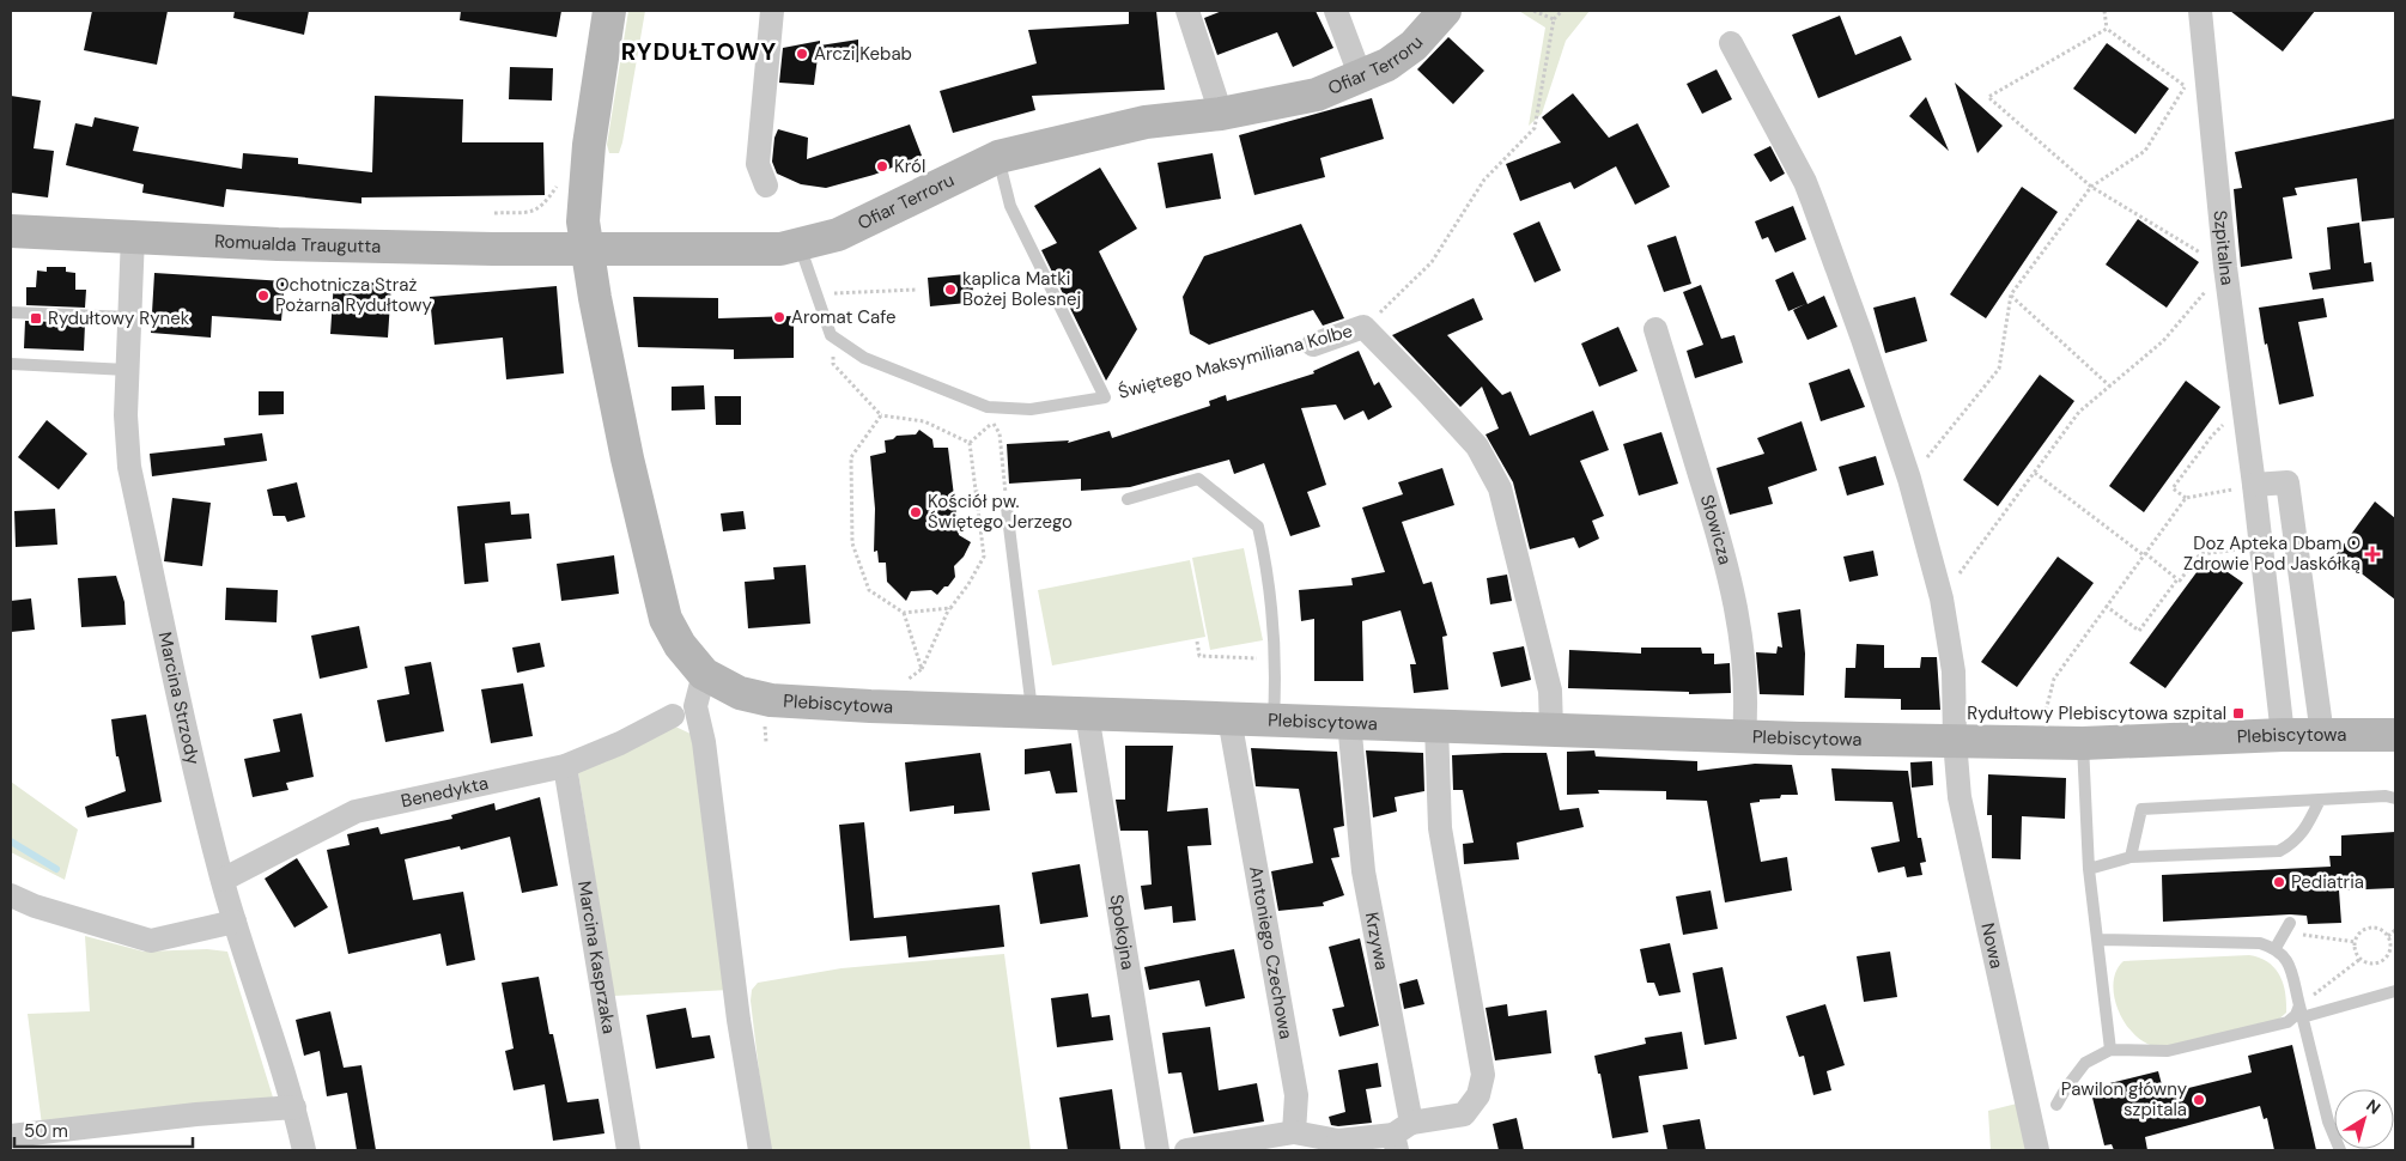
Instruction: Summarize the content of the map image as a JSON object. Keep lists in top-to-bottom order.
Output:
{
  "streets": {
    "street": [
      "Ofiar Terroru",
      "Romualda Traugutta",
      "Szpitalna",
      "Świętego Maksymiliana Kolbe",
      "Słowicza",
      "Marcina Strzody",
      "Plebiscytowa",
      "Benedykta",
      "Spokojna",
      "Krzywa",
      "Nowa",
      "Antoniego Czechowa",
      "Marcina Kasprzaka"
    ]
  },
  "crossings": [
    ["Ofiar Terroru", "Romualda Traugutta"],
    ["Ofiar Terroru", "Plebiscytowa"],
    ["Romualda Traugutta", "Marcina Strzody"],
    ["Romualda Traugutta", "Plebiscytowa"],
    ["Szpitalna", "Plebiscytowa"],
    ["Świętego Maksymiliana Kolbe", "Plebiscytowa"],
    ["Słowicza", "Plebiscytowa"],
    ["Marcina Strzody", "Benedykta"],
    ["Plebiscytowa", "Spokojna"],
    ["Plebiscytowa", "Krzywa"],
    ["Plebiscytowa", "Nowa"],
    ["Plebiscytowa", "Antoniego Czechowa"],
    ["Benedykta", "Marcina Kasprzaka"]
  ],
  "districts": ["RYDUŁTOWY"],
  "places": {
    "other": [
      "Arczi Kebab",
      "Król",
      "kaplica Matki Bożej Bolesnej",
      "Ochotnicza Straż Pożarna Rydułtowy",
      "Aromat Cafe",
      "Kościół pw. Świętego Jerzego",
      "Pediatria",
      "Pawilon główny szpitala"
    ],
    "transit": ["Rydułtowy Rynek", "Rydułtowy Plebiscytowa szpital"],
    "health": ["Doz Apteka Dbam O Zdrowie Pod Jaskółką"]
  },
  "scale_bar": "50 m",
  "north": "top right"
}
